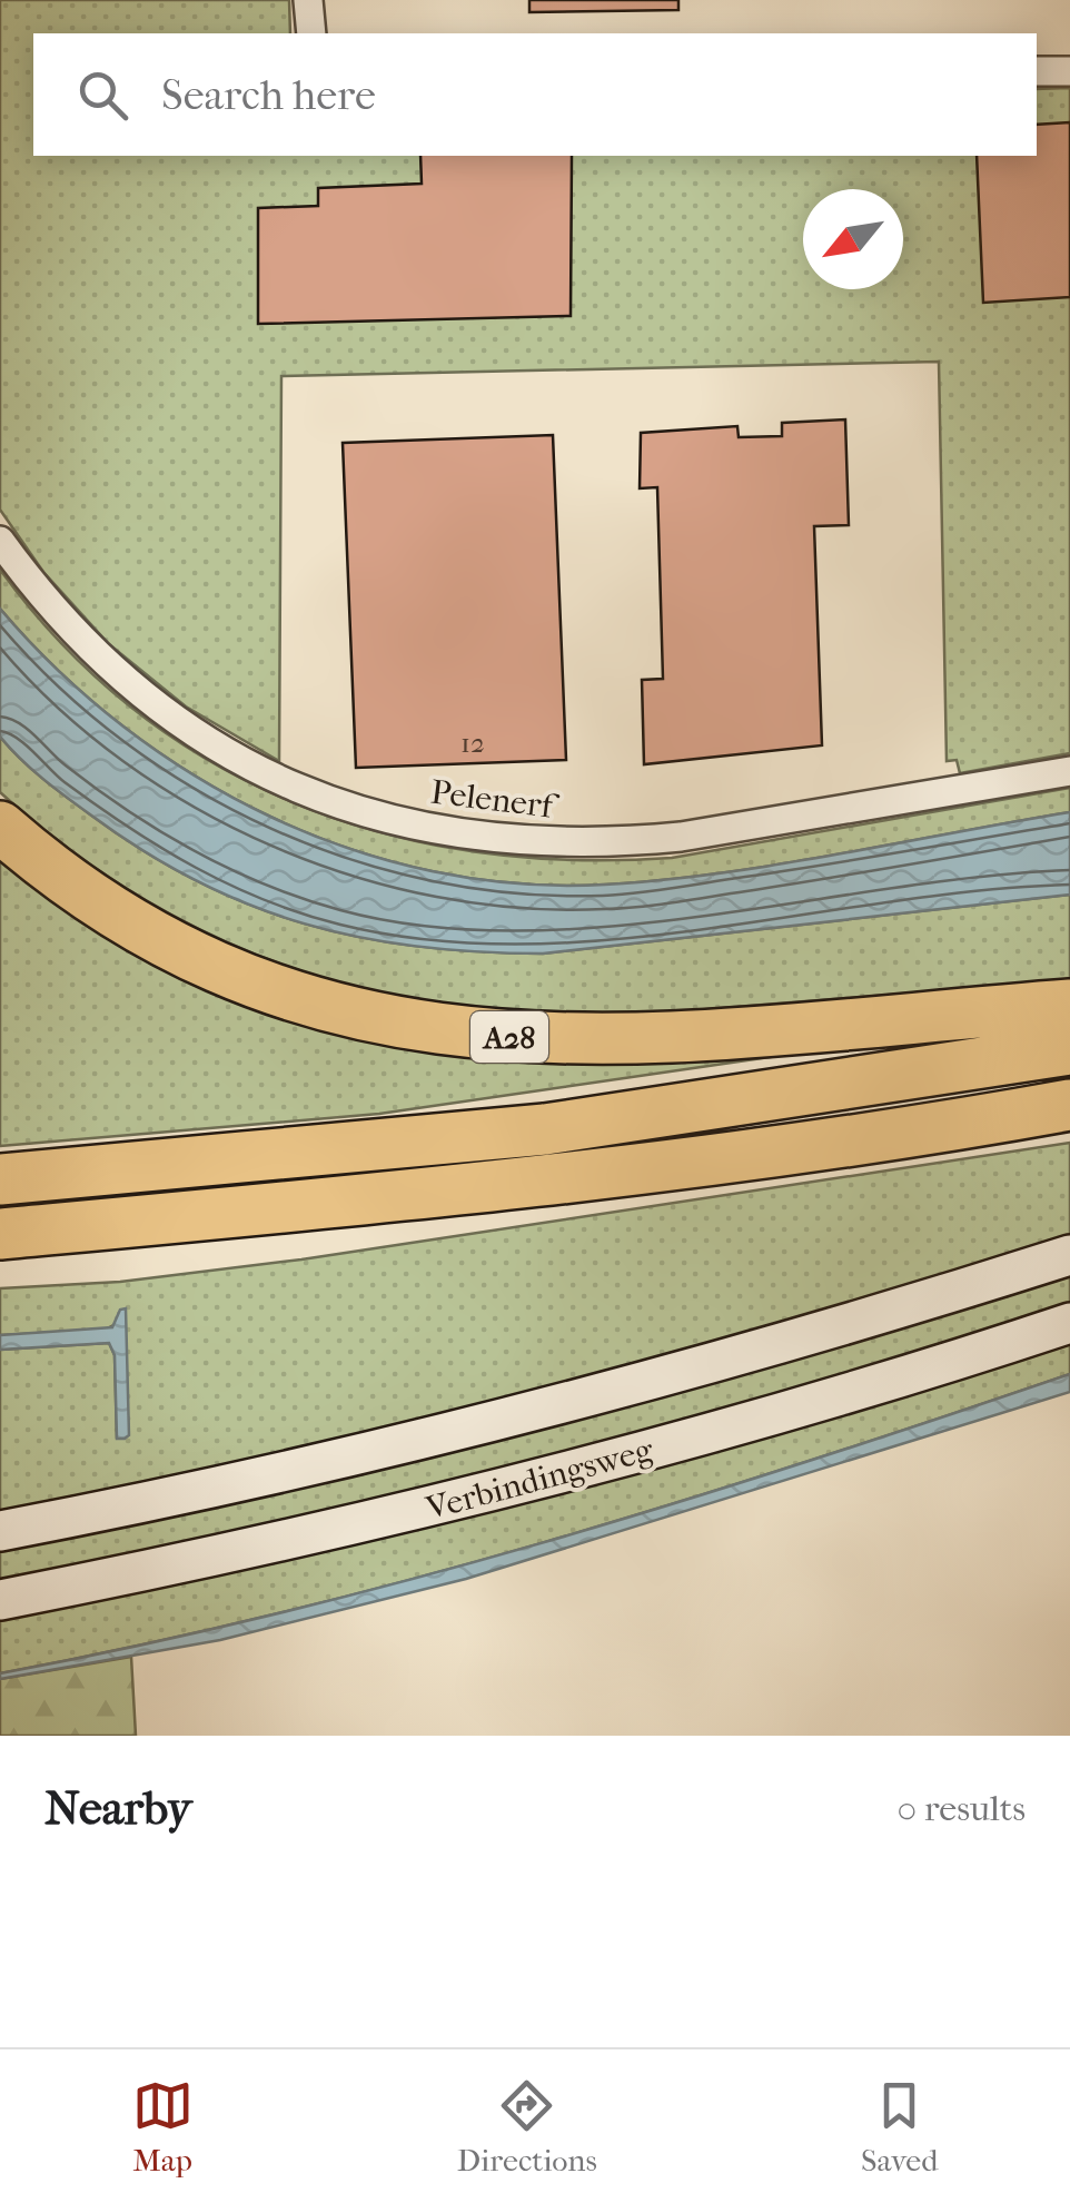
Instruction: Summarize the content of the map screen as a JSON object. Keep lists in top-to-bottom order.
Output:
{
  "streets": {
    "highway": ["A28"],
    "main road": ["Verbindingsweg"],
    "street": ["Pelenerf"]
  },
  "house_numbers": ["12"],
  "north": "bottom left",
  "page": {
    "search": "Search here",
    "heading": ["Nearby", "0 results"],
    "nav": ["Map", "Directions", "Saved"]
  }
}
